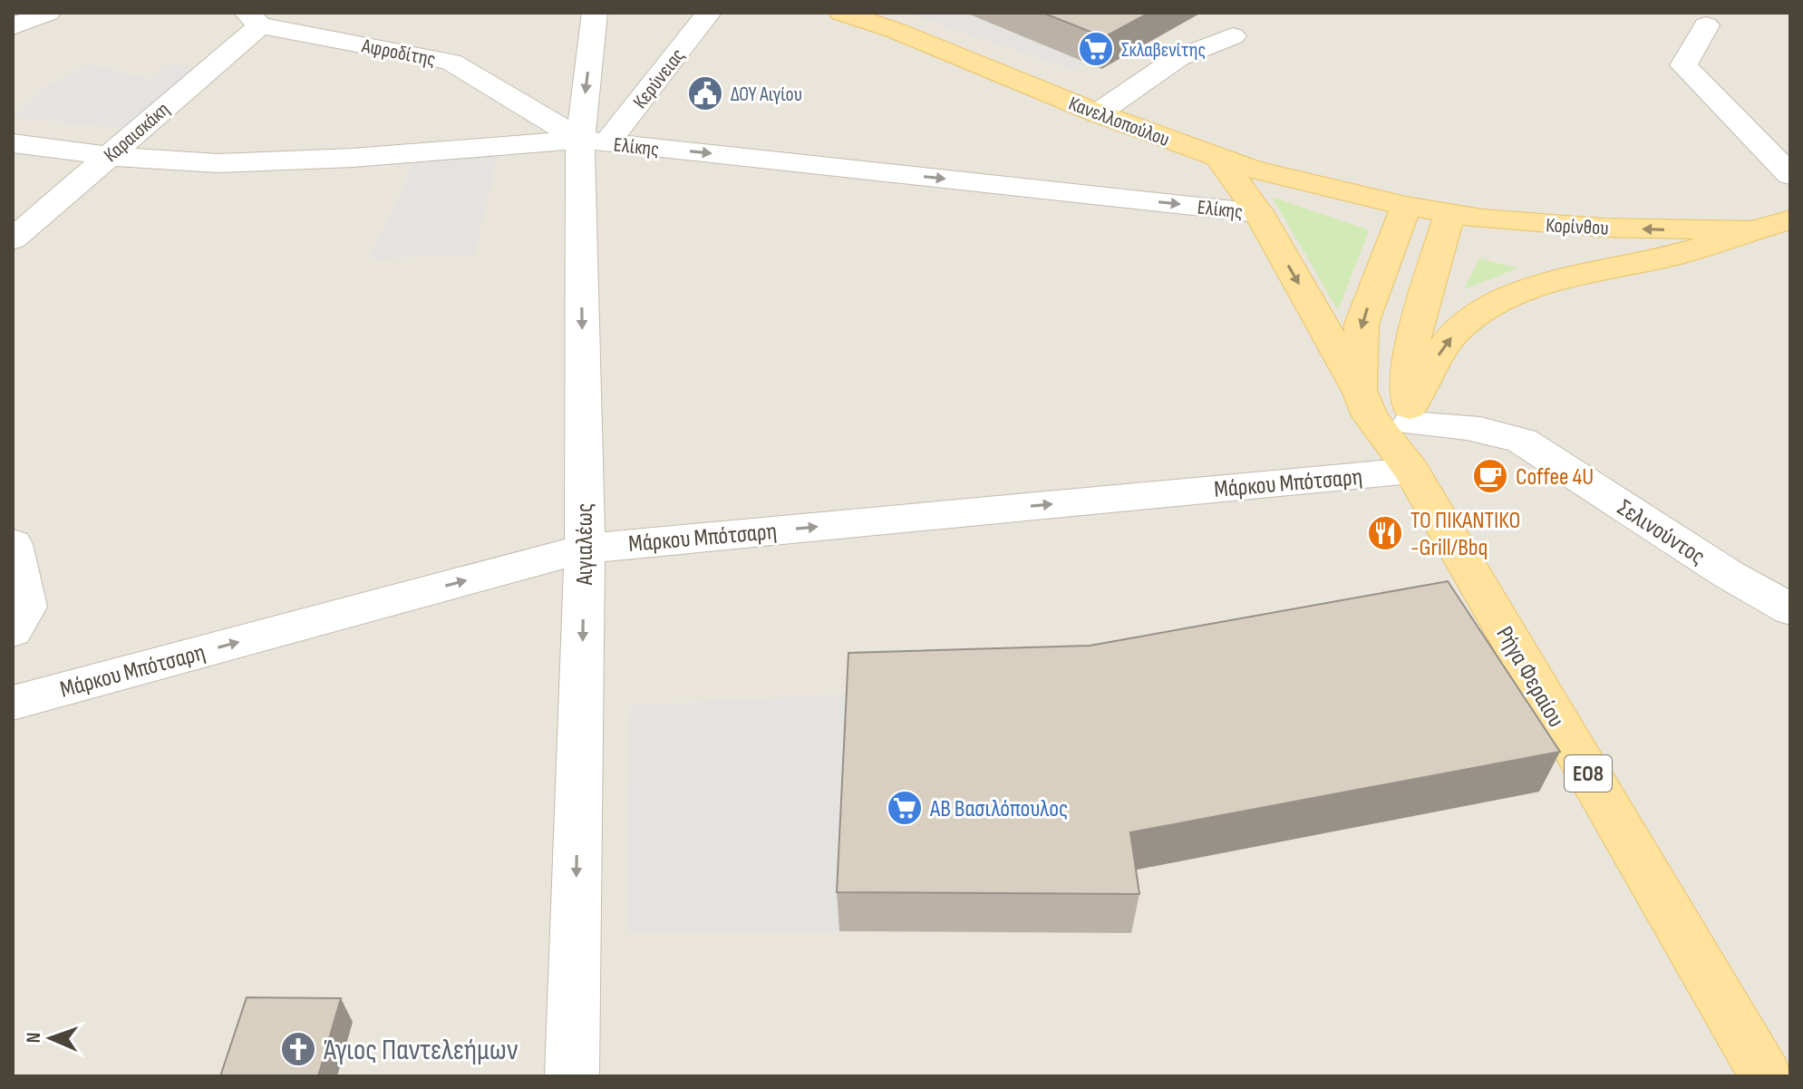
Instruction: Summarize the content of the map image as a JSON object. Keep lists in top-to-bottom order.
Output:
{
  "streets": {
    "main road": [
      "Κανελλοπούλου",
      "Κορίνθου",
      "Ρήγα Φεραίου",
      "ΕΟ8"
    ],
    "street": [
      "Αφροδίτης",
      "Κερύνειας",
      "Καραισκάκη",
      "Ελίκης",
      "Μάρκου Μπότσαρη",
      "Σελινούντος",
      "Αιγιαλέως"
    ]
  },
  "crossings": [
    ["Αφροδίτης", "Κερύνειας"],
    ["Αφροδίτης", "Καραισκάκη"],
    ["Αφροδίτης", "Ελίκης"],
    ["Αφροδίτης", "Αιγιαλέως"],
    ["Κερύνειας", "Ελίκης"],
    ["Κερύνειας", "Αιγιαλέως"],
    ["Κανελλοπούλου", "Κορίνθου"],
    ["Κανελλοπούλου", "Ρήγα Φεραίου"],
    ["Κανελλοπούλου", "ΕΟ8"],
    ["Καραισκάκη", "Ελίκης"],
    ["Ελίκης", "Αιγιαλέως"],
    ["Ελίκης", "Ρήγα Φεραίου"],
    ["Κορίνθου", "ΕΟ8"],
    ["Μάρκου Μπότσαρη", "Αιγιαλέως"],
    ["Μάρκου Μπότσαρη", "Ρήγα Φεραίου"],
    ["Μάρκου Μπότσαρη", "ΕΟ8"],
    ["Σελινούντος", "ΕΟ8"],
    ["Ρήγα Φεραίου", "ΕΟ8"]
  ],
  "one_way": ["Ελίκης", "Μάρκου Μπότσαρη", "Αιγιαλέως"],
  "places": {
    "supermarket": ["Σκλαβενίτης", "ΑΒ Βασιλόπουλος"],
    "public building": ["ΔΟΥ Αιγίου"],
    "cafe": ["Coffee 4U"],
    "restaurant": ["ΤΟ ΠΙΚΑΝΤΙΚΟ -Grill/Bbq"],
    "church": ["Άγιος Παντελεήμων"]
  },
  "north": "left"
}
